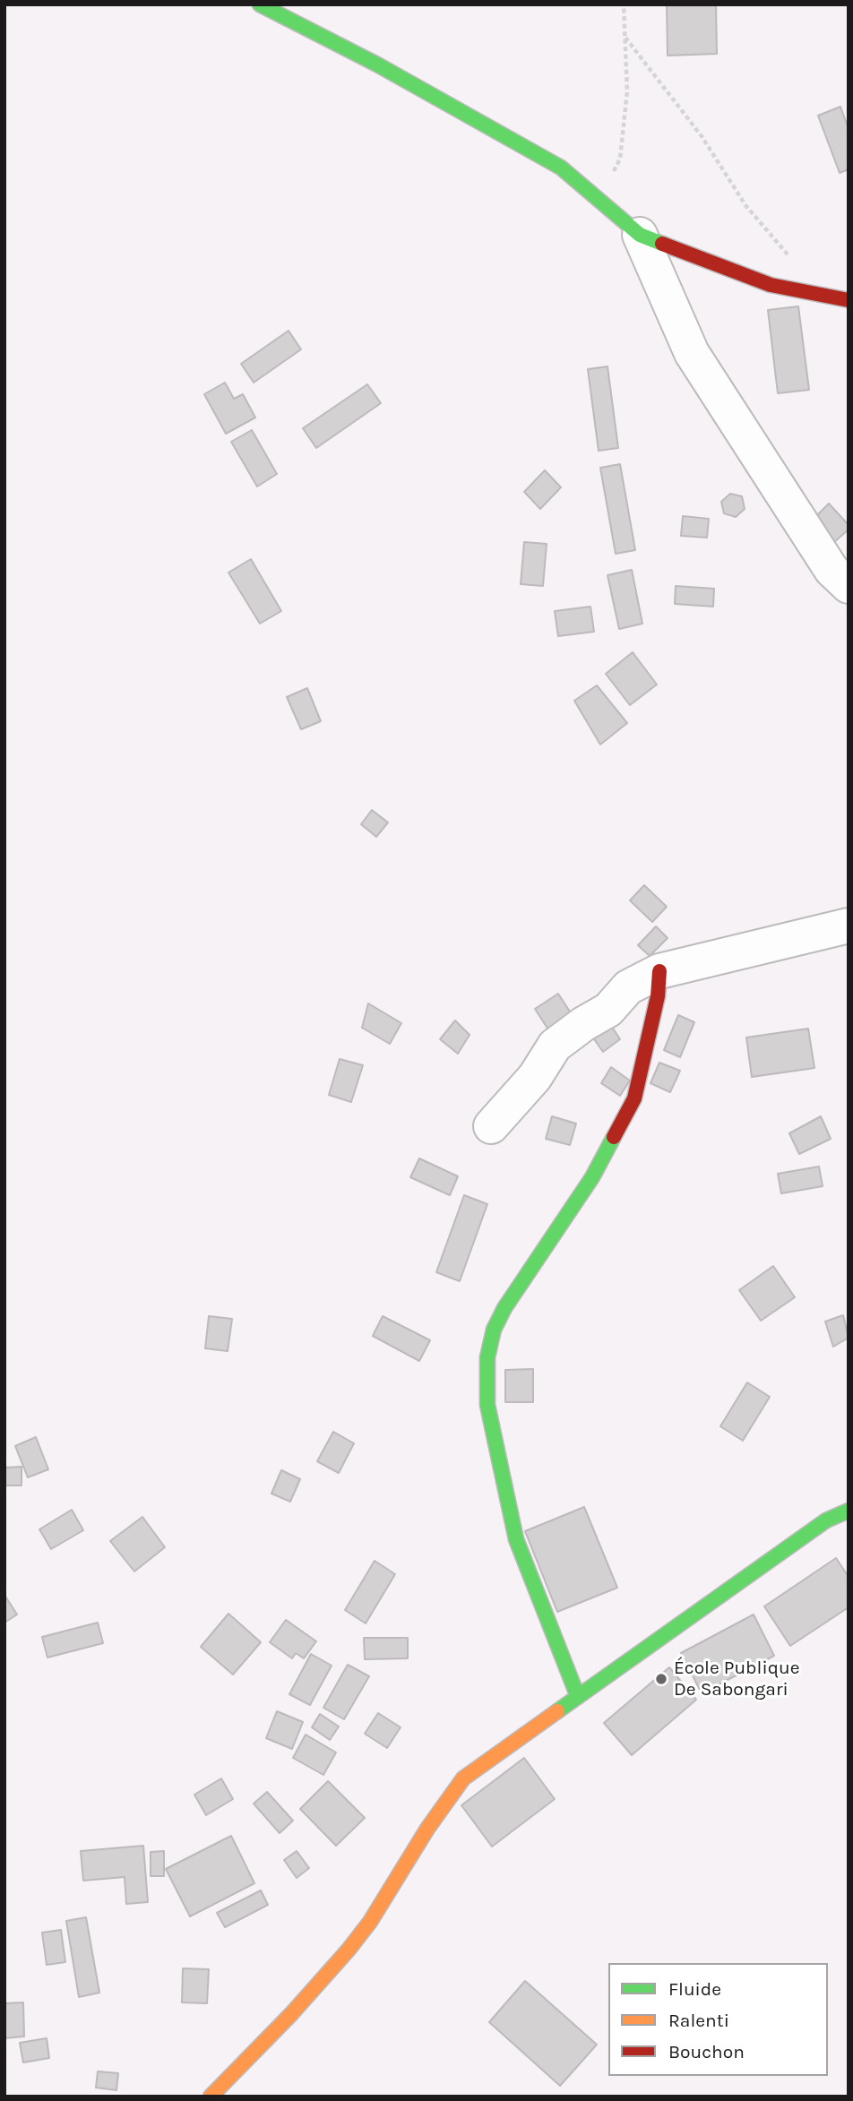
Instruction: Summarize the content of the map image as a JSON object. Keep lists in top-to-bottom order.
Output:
{
  "places": ["École Publique De Sabongari"],
  "legend": ["Fluide", "Ralenti", "Bouchon"]
}
